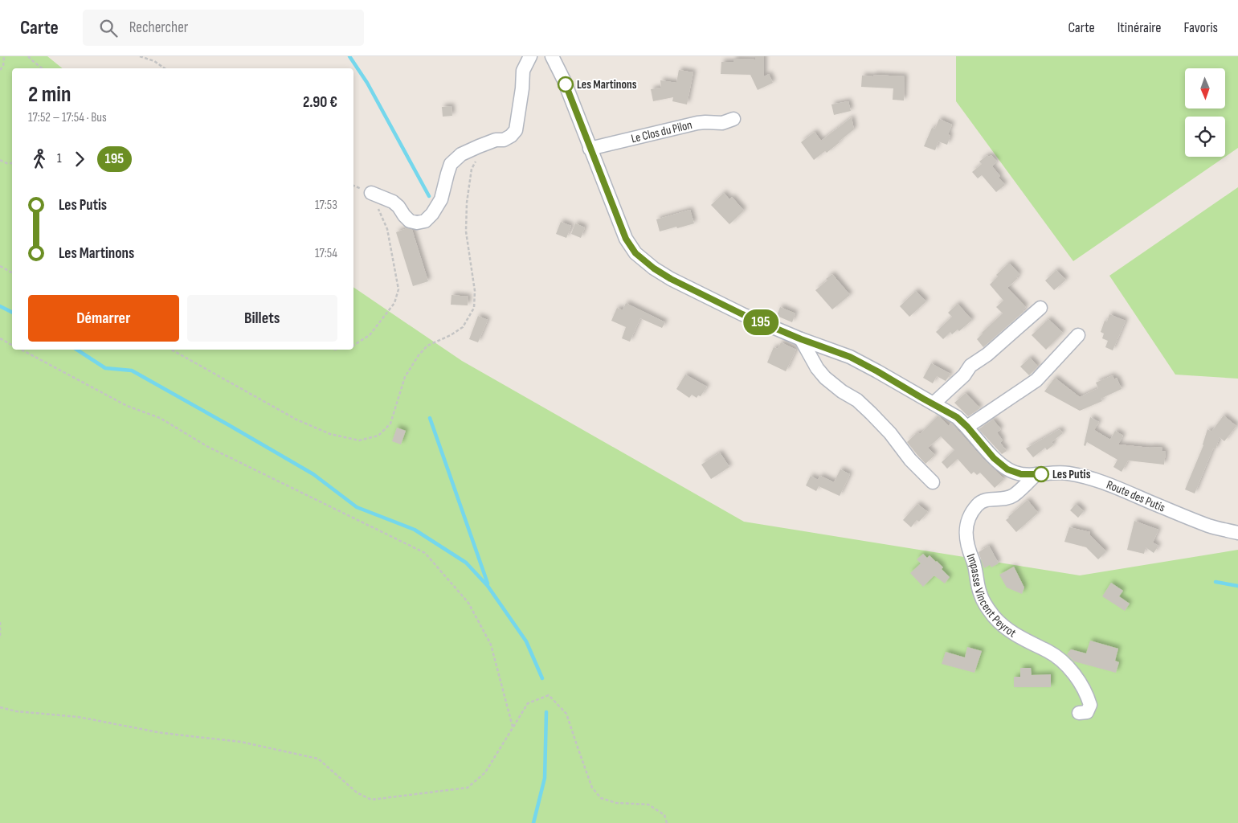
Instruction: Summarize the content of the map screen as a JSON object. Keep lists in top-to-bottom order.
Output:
{
  "streets": {
    "street": ["Le Clos du Pilon", "Route des Putis", "Impasse Vincent Peyrot"]
  },
  "crossings": [
    ["Le Clos du Pilon", "Route des Putis"],
    ["Route des Putis", "Impasse Vincent Peyrot"]
  ],
  "places": ["Les Martinons", "Les Putis"],
  "lines": ["bus line 195"],
  "north": "bottom",
  "page": {
    "header": "Carte",
    "search": "Rechercher",
    "nav": ["Carte", "Itinéraire", "Favoris"],
    "on_map": "195",
    "heading": ["2 min", "17:52 – 17:54 · Bus", "2.90 €"],
    "legs": ["1", "195"],
    "list": [
      {
        "name": "Les Putis",
        "value": "17:53"
      },
      {
        "name": "Les Martinons",
        "value": "17:54"
      }
    ],
    "buttons": ["Démarrer", "Billets"]
  }
}
